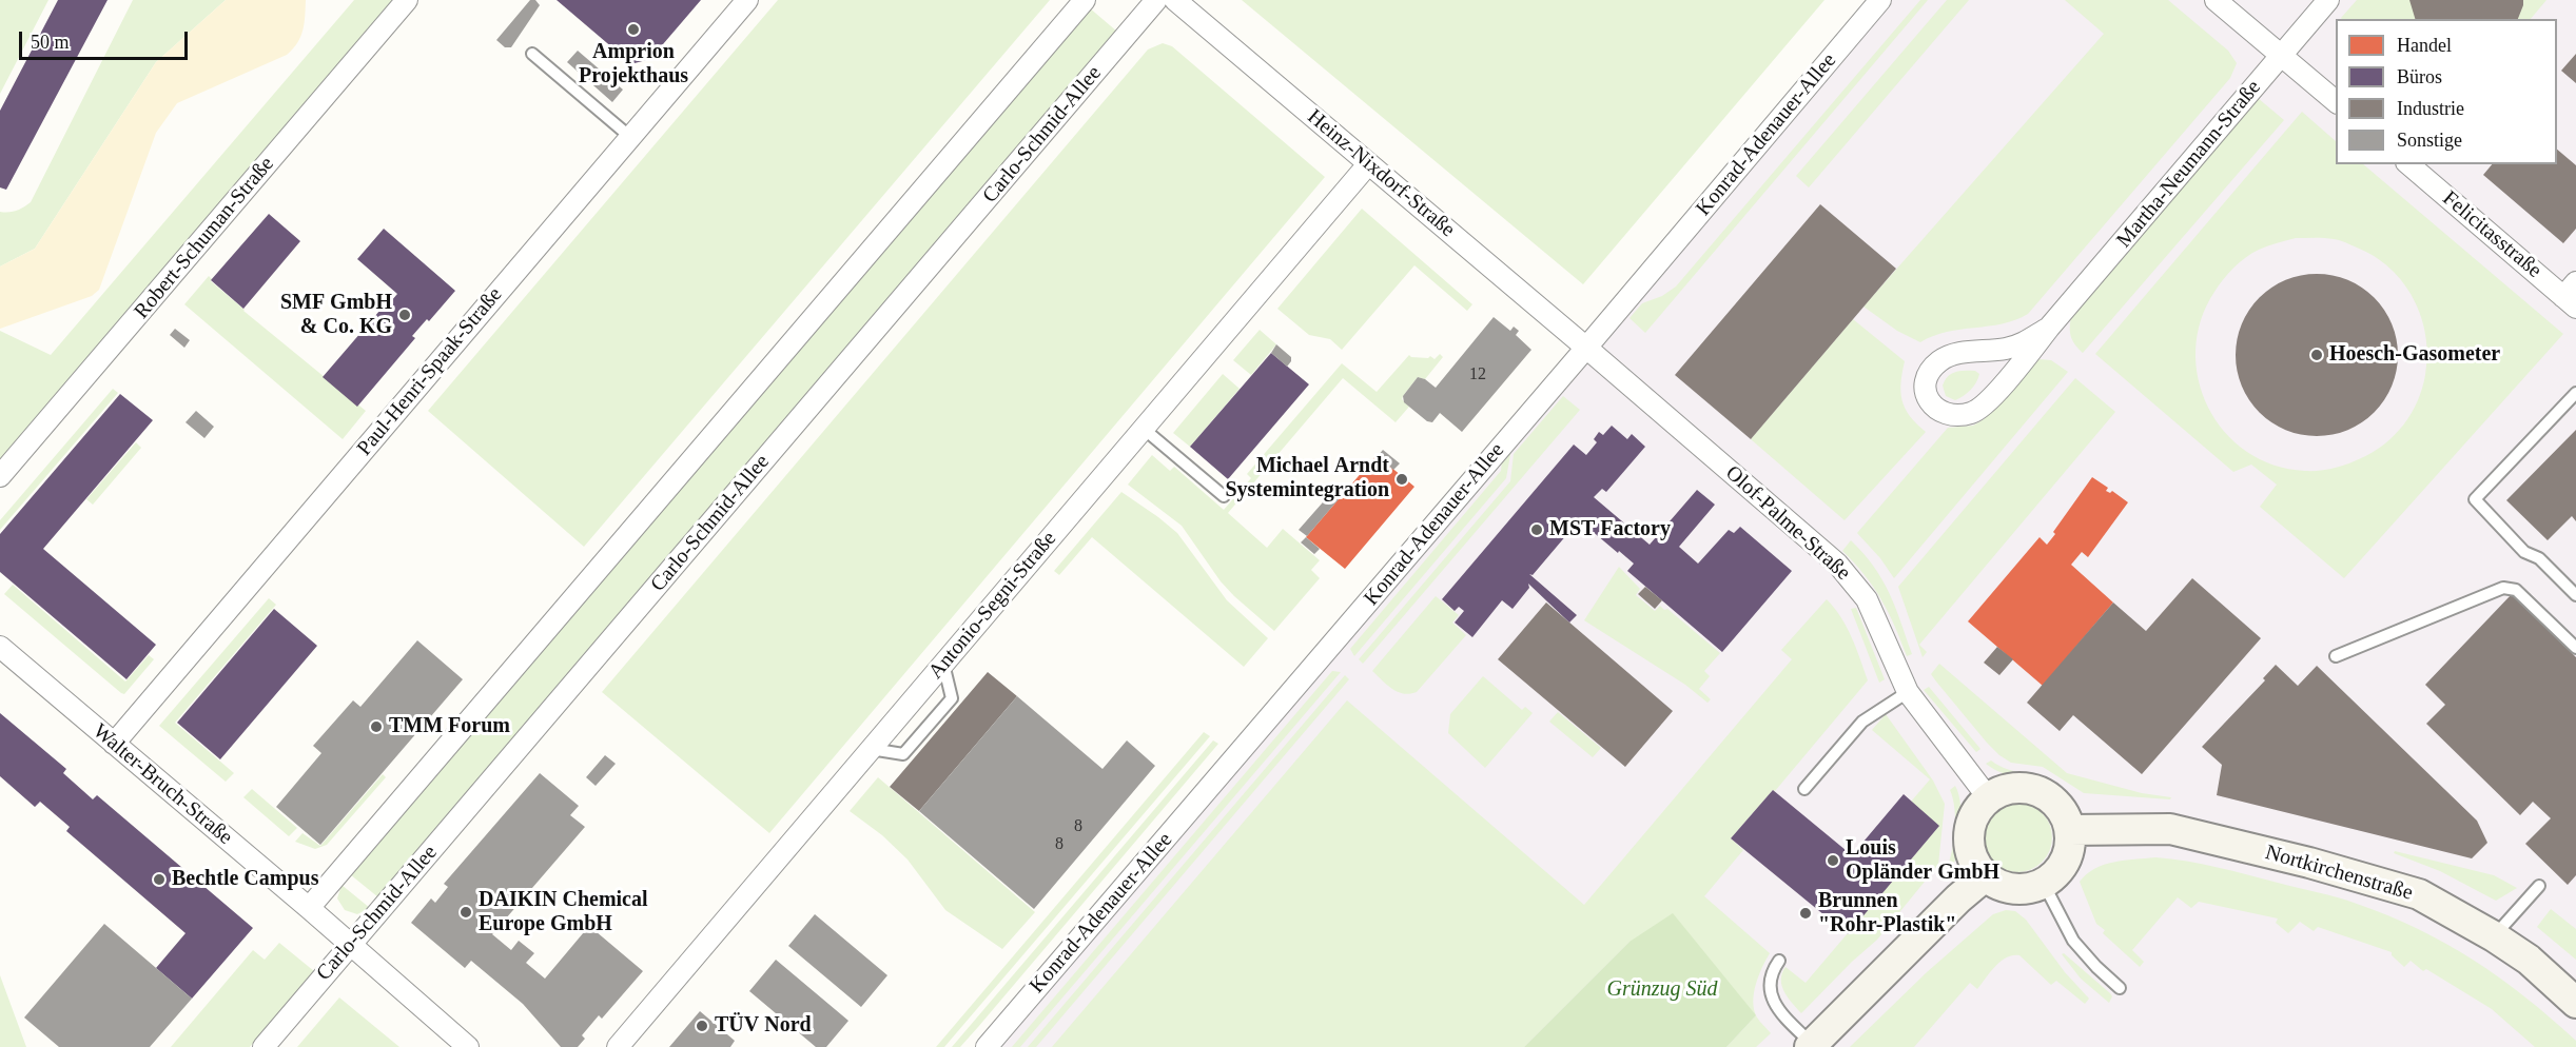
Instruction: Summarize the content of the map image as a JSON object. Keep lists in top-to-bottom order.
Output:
{
  "streets": {
    "main road": ["Nortkirchenstraße"],
    "street": [
      "Carlo-Schmid-Allee",
      "Konrad-Adenauer-Allee",
      "Martha-Neumann-Straße",
      "Heinz-Nixdorf-Straße",
      "Felicitasstraße",
      "Robert-Schuman-Straße",
      "Paul-Henri-Spaak-Straße",
      "Olof-Palme-Straße",
      "Antonio-Segni-Straße",
      "Walter-Bruch-Straße"
    ]
  },
  "crossings": [
    ["Carlo-Schmid-Allee", "Walter-Bruch-Straße"],
    ["Konrad-Adenauer-Allee", "Heinz-Nixdorf-Straße"],
    ["Konrad-Adenauer-Allee", "Olof-Palme-Straße"],
    ["Heinz-Nixdorf-Straße", "Olof-Palme-Straße"],
    ["Heinz-Nixdorf-Straße", "Antonio-Segni-Straße"],
    ["Paul-Henri-Spaak-Straße", "Walter-Bruch-Straße"],
    ["Olof-Palme-Straße", "Nortkirchenstraße"]
  ],
  "parks": ["Grünzug Süd"],
  "places": [
    "Amprion Projekthaus",
    "SMF GmbH & Co. KG",
    "Hoesch-Gasometer",
    "Michael Arndt Systemintegration",
    "MST Factory",
    "TMM Forum",
    "Louis Opländer GmbH",
    "Bechtle Campus",
    "DAIKIN Chemical Europe GmbH",
    "Brunnen \"Rohr-Plastik\"",
    "TÜV Nord"
  ],
  "house_numbers": ["12", "8", "8"],
  "legend": [
    "Handel",
    "Büros",
    "Industrie",
    "Sonstige"
  ],
  "scale_bar": "50 m"
}
